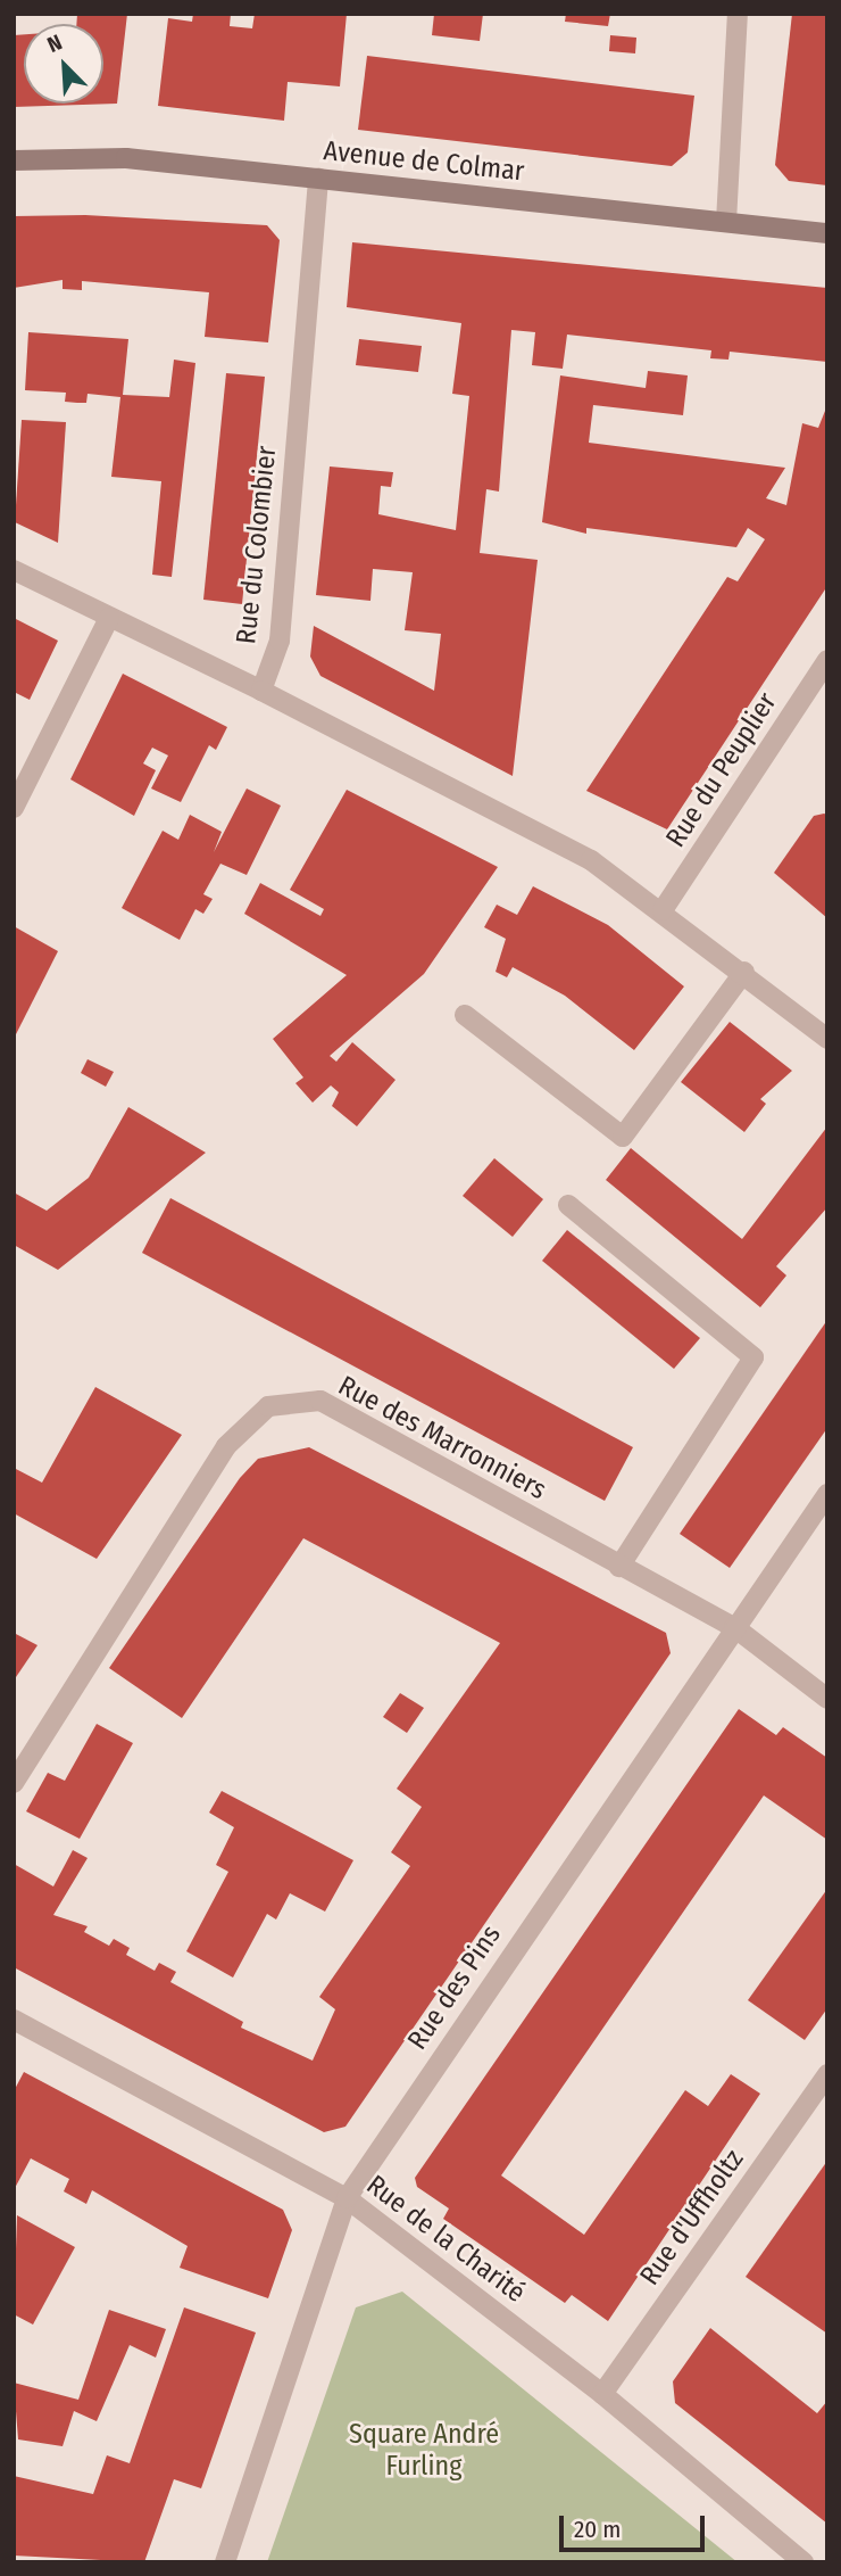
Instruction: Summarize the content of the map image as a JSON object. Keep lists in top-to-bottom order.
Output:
{
  "streets": {
    "main road": ["Avenue de Colmar"],
    "street": [
      "Rue du Colombier",
      "Rue du Peuplier",
      "Rue des Marronniers",
      "Rue des Pins",
      "Rue d'Uffholtz",
      "Rue de la Charité"
    ]
  },
  "crossings": [
    ["Avenue de Colmar", "Rue du Colombier"],
    ["Rue des Marronniers", "Rue des Pins"],
    ["Rue des Pins", "Rue de la Charité"],
    ["Rue d'Uffholtz", "Rue de la Charité"]
  ],
  "parks": ["Square André Furling"],
  "scale_bar": "20 m",
  "north": "top left"
}
